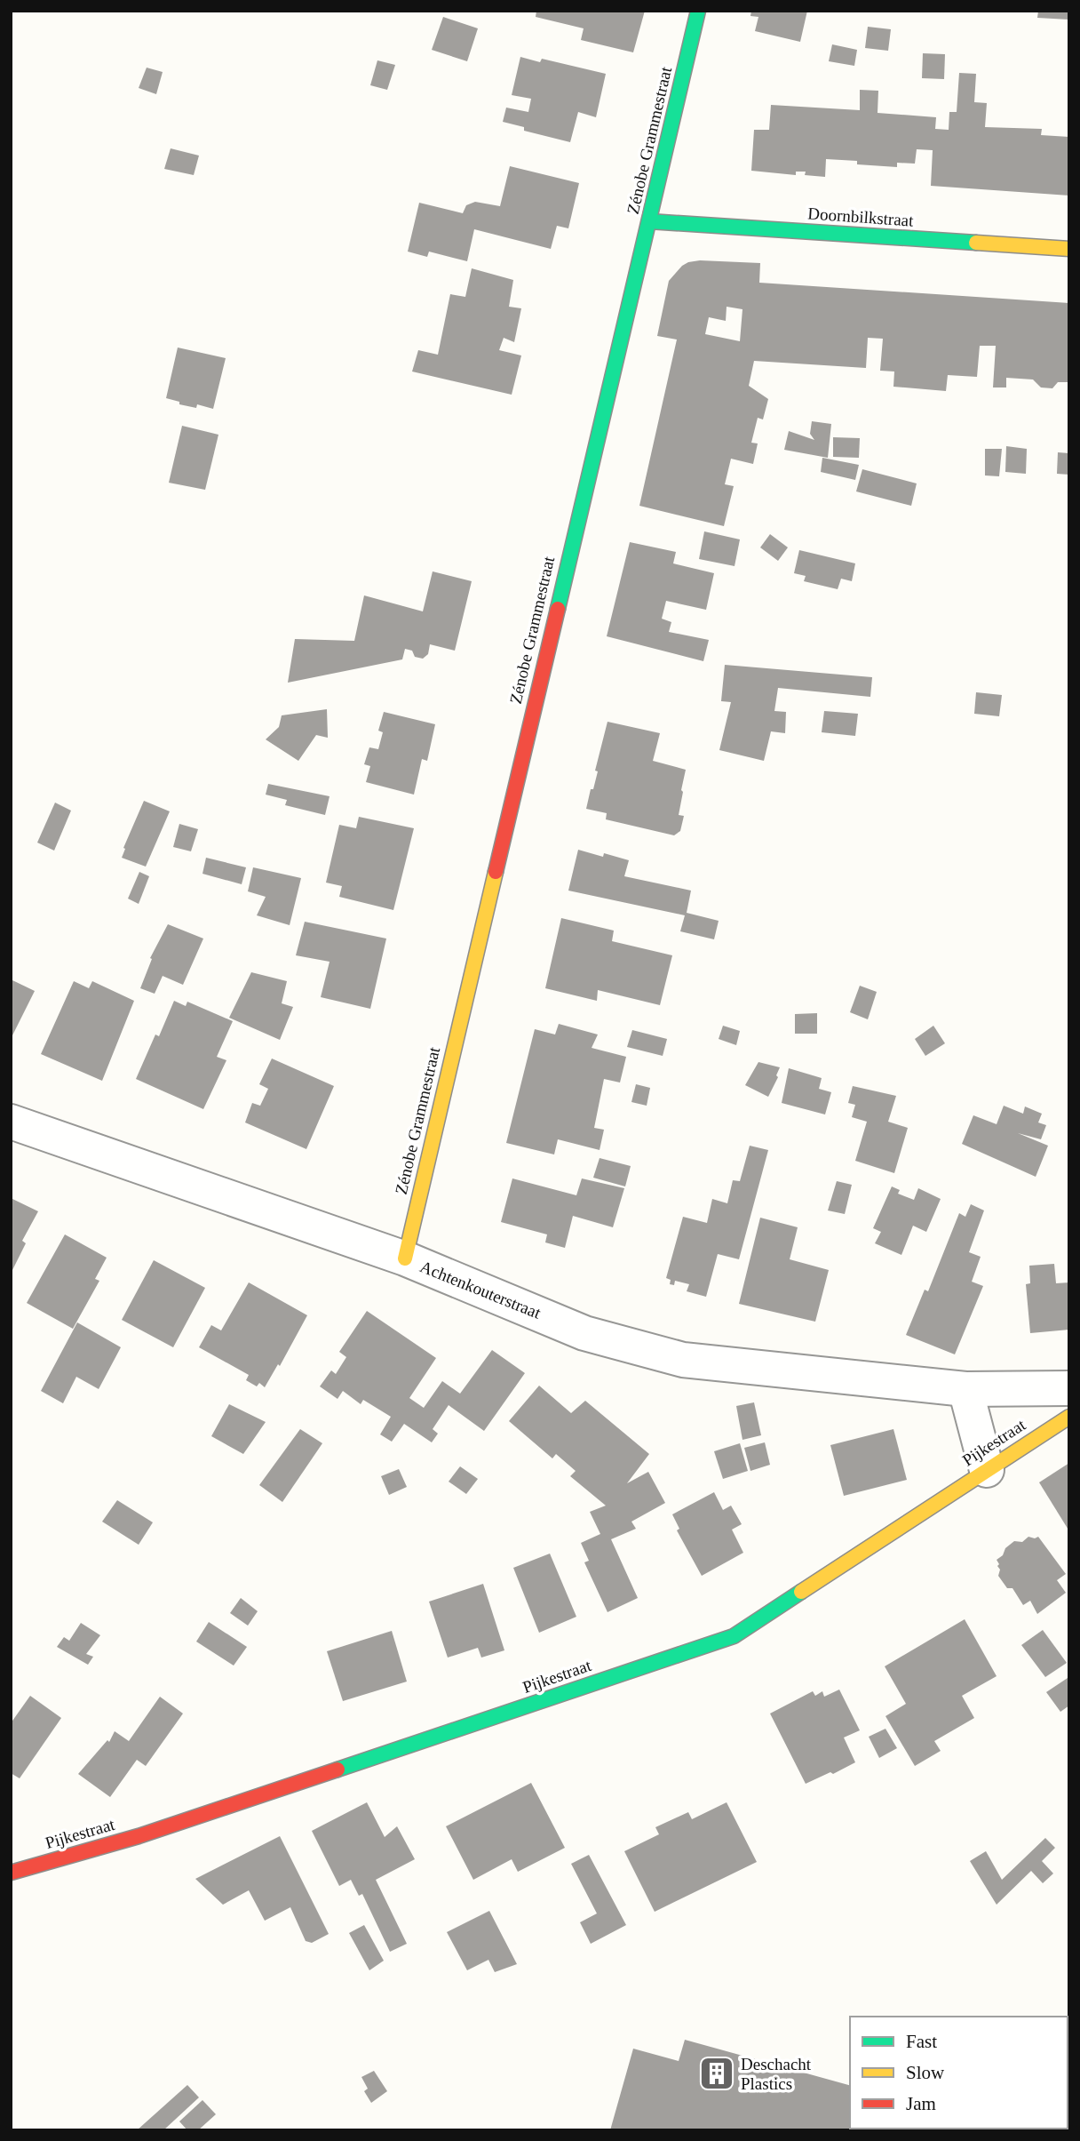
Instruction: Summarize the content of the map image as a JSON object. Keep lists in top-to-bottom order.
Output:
{
  "streets": {
    "street": [
      "Zénobe Grammestraat",
      "Doornbilkstraat",
      "Achtenkouterstraat",
      "Pijkestraat"
    ]
  },
  "crossings": [
    ["Zénobe Grammestraat", "Doornbilkstraat"],
    ["Zénobe Grammestraat", "Achtenkouterstraat"]
  ],
  "places": {
    "building": ["Deschacht Plastics"]
  },
  "legend": ["Fast", "Slow", "Jam"]
}
